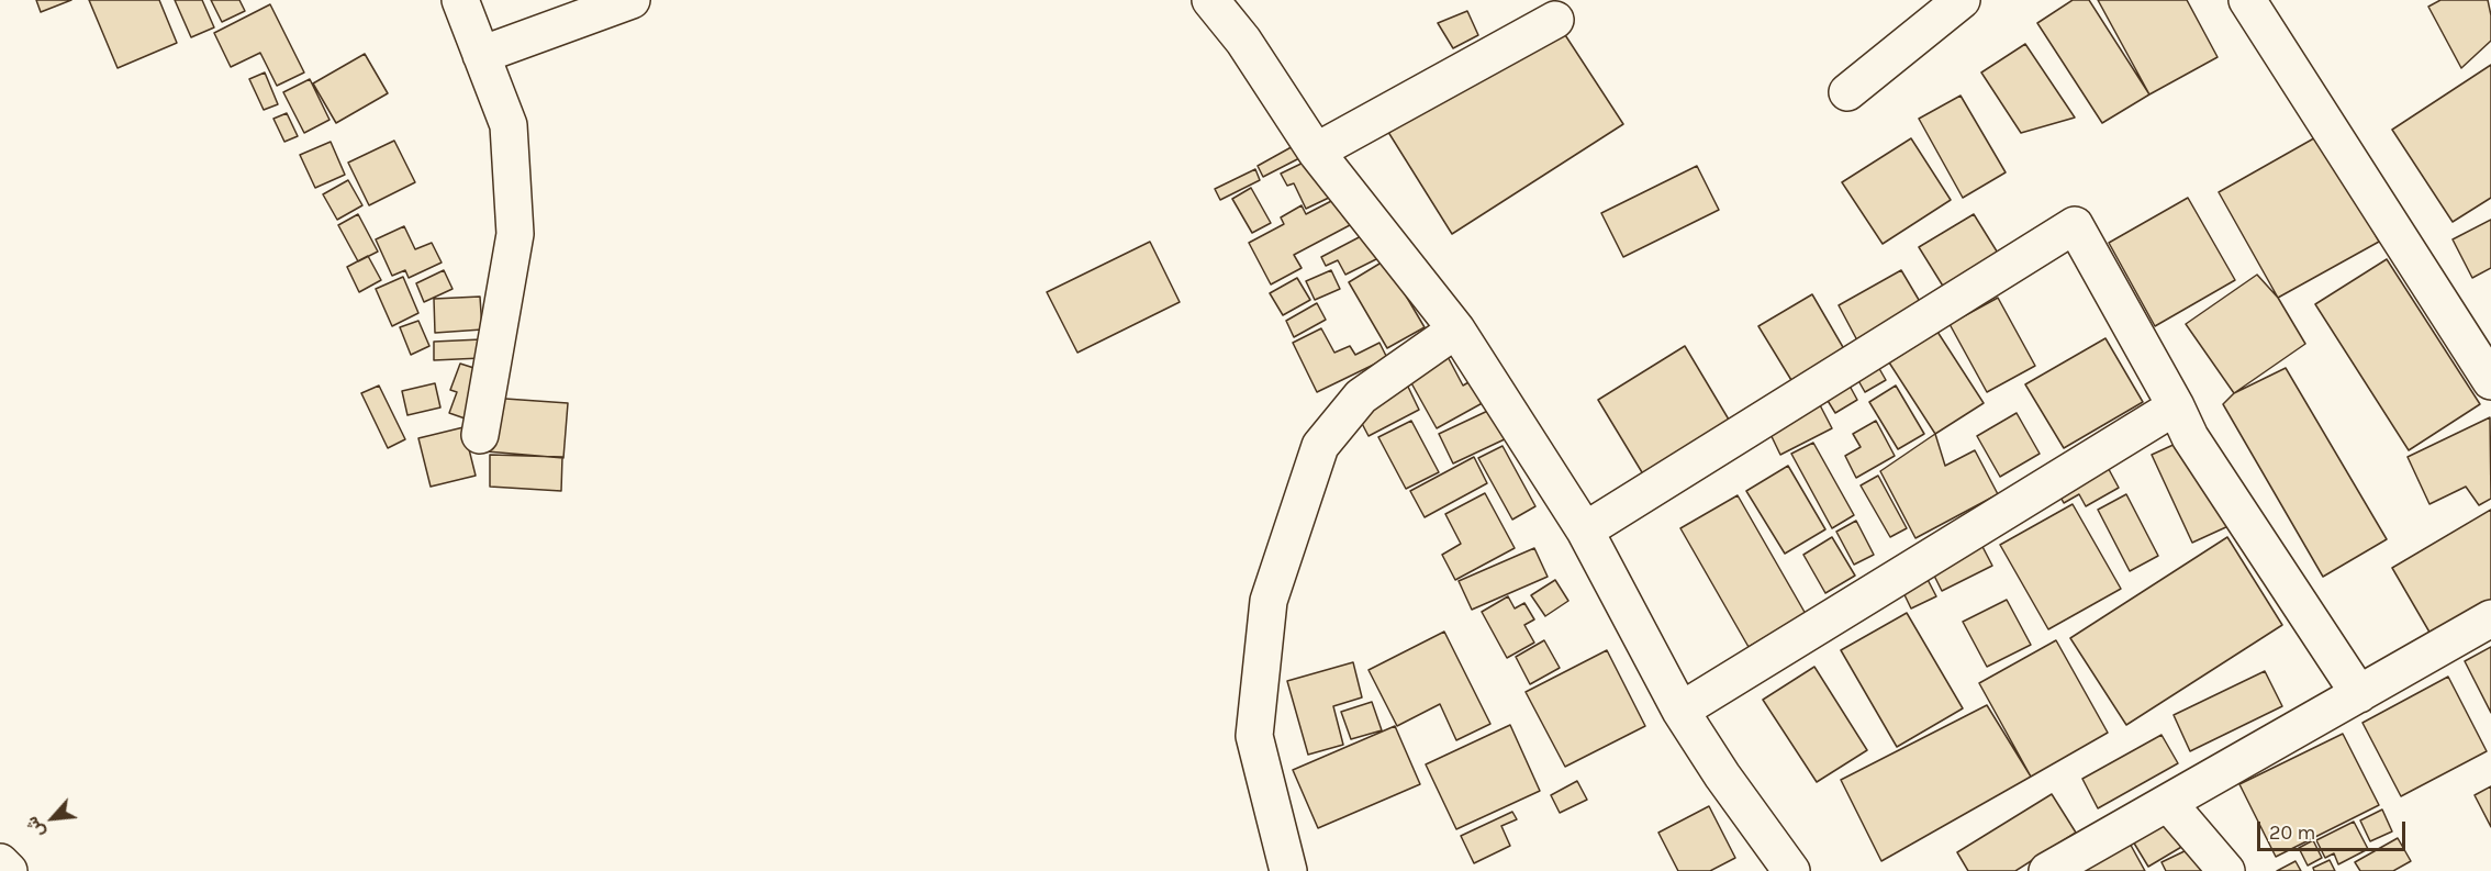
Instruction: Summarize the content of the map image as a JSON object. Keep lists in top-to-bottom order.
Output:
{
  "scale_bar": "20 m",
  "north": "bottom left"
}
